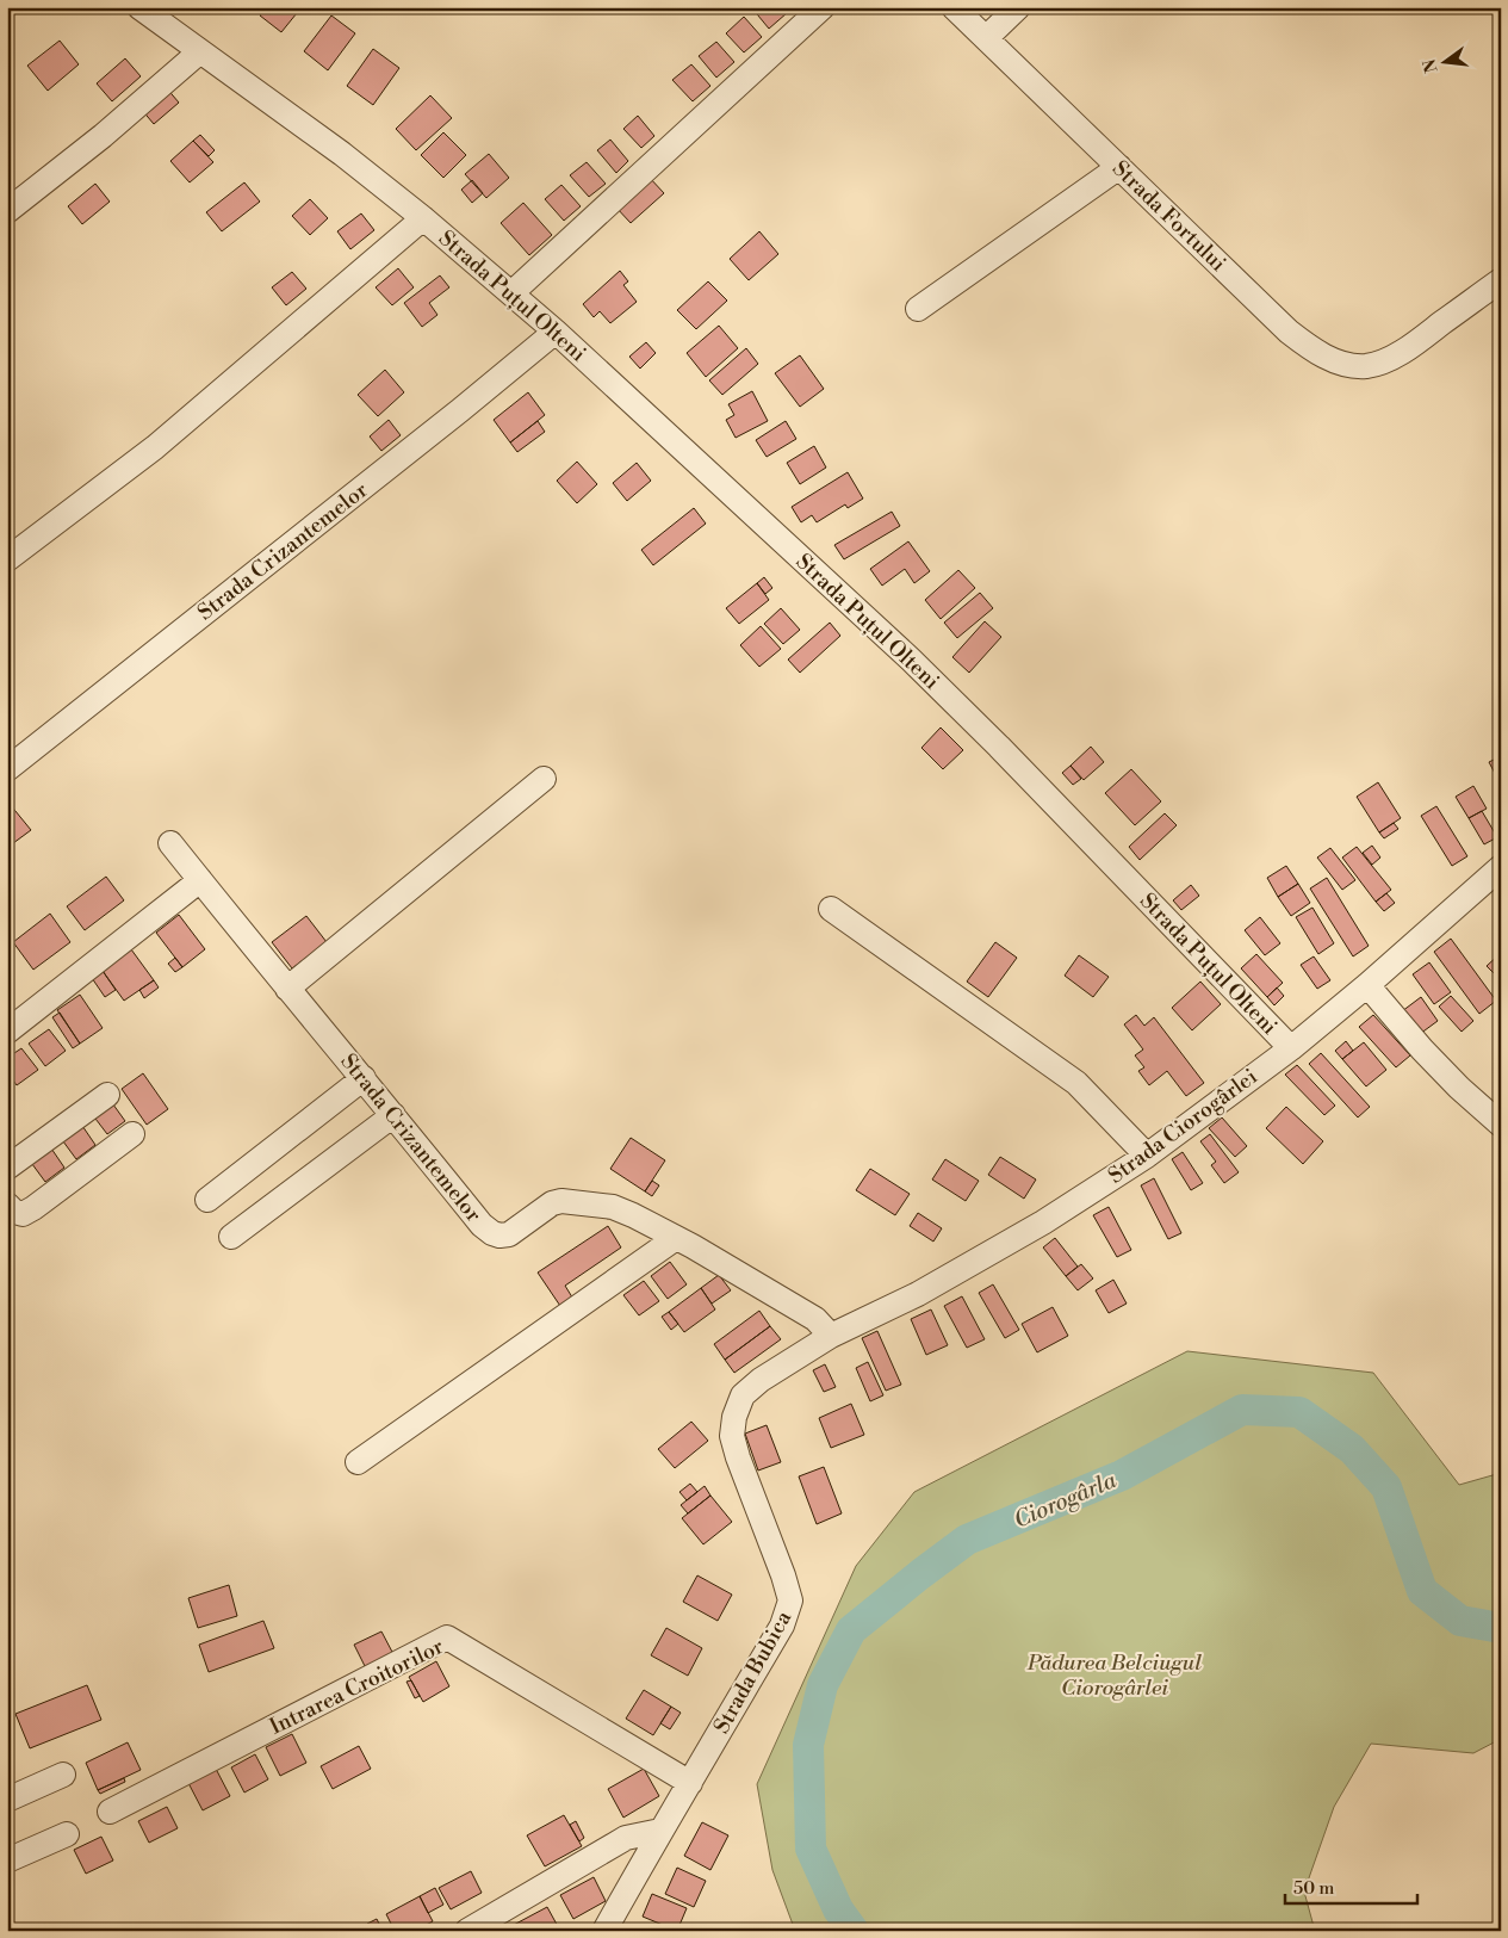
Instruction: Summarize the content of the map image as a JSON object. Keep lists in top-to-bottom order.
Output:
{
  "streets": {
    "street": [
      "Strada Fortului",
      "Strada Puțul Olteni",
      "Strada Crizantemelor",
      "Strada Ciorogârlei",
      "Strada Bubica",
      "Intrarea Croitorilor"
    ]
  },
  "crossings": [
    ["Strada Puțul Olteni", "Strada Crizantemelor"],
    ["Strada Puțul Olteni", "Strada Ciorogârlei"],
    ["Strada Crizantemelor", "Strada Ciorogârlei"],
    ["Strada Crizantemelor", "Strada Bubica"],
    ["Strada Ciorogârlei", "Strada Bubica"],
    ["Strada Bubica", "Intrarea Croitorilor"]
  ],
  "water": ["Ciorogârla"],
  "parks": ["Pădurea Belciugul Ciorogârlei"],
  "scale_bar": "50 m",
  "north": "left"
}
